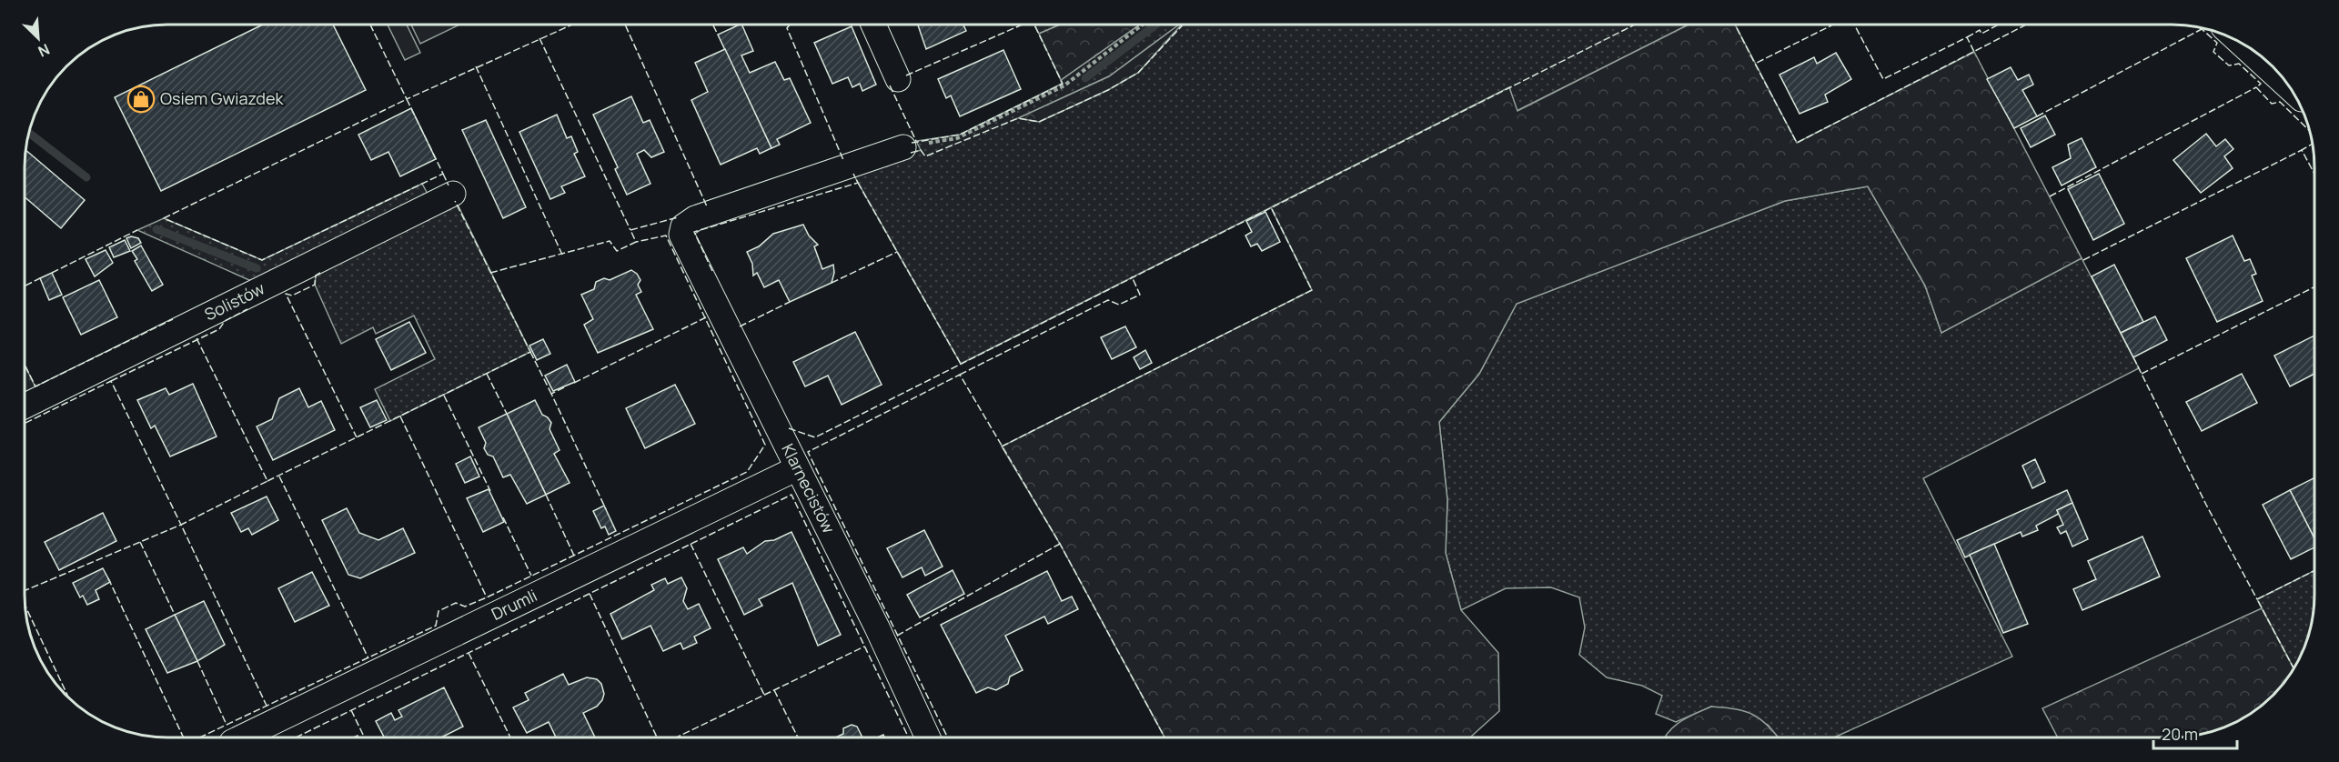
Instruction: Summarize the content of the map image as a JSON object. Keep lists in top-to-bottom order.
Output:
{
  "streets": {
    "street": ["Solistów", "Klarnecistów", "Drumli"]
  },
  "crossings": [
    ["Klarnecistów", "Drumli"]
  ],
  "places": {
    "shop": ["Osiem Gwiazdek"]
  },
  "scale_bar": "20 m",
  "north": "bottom right"
}
